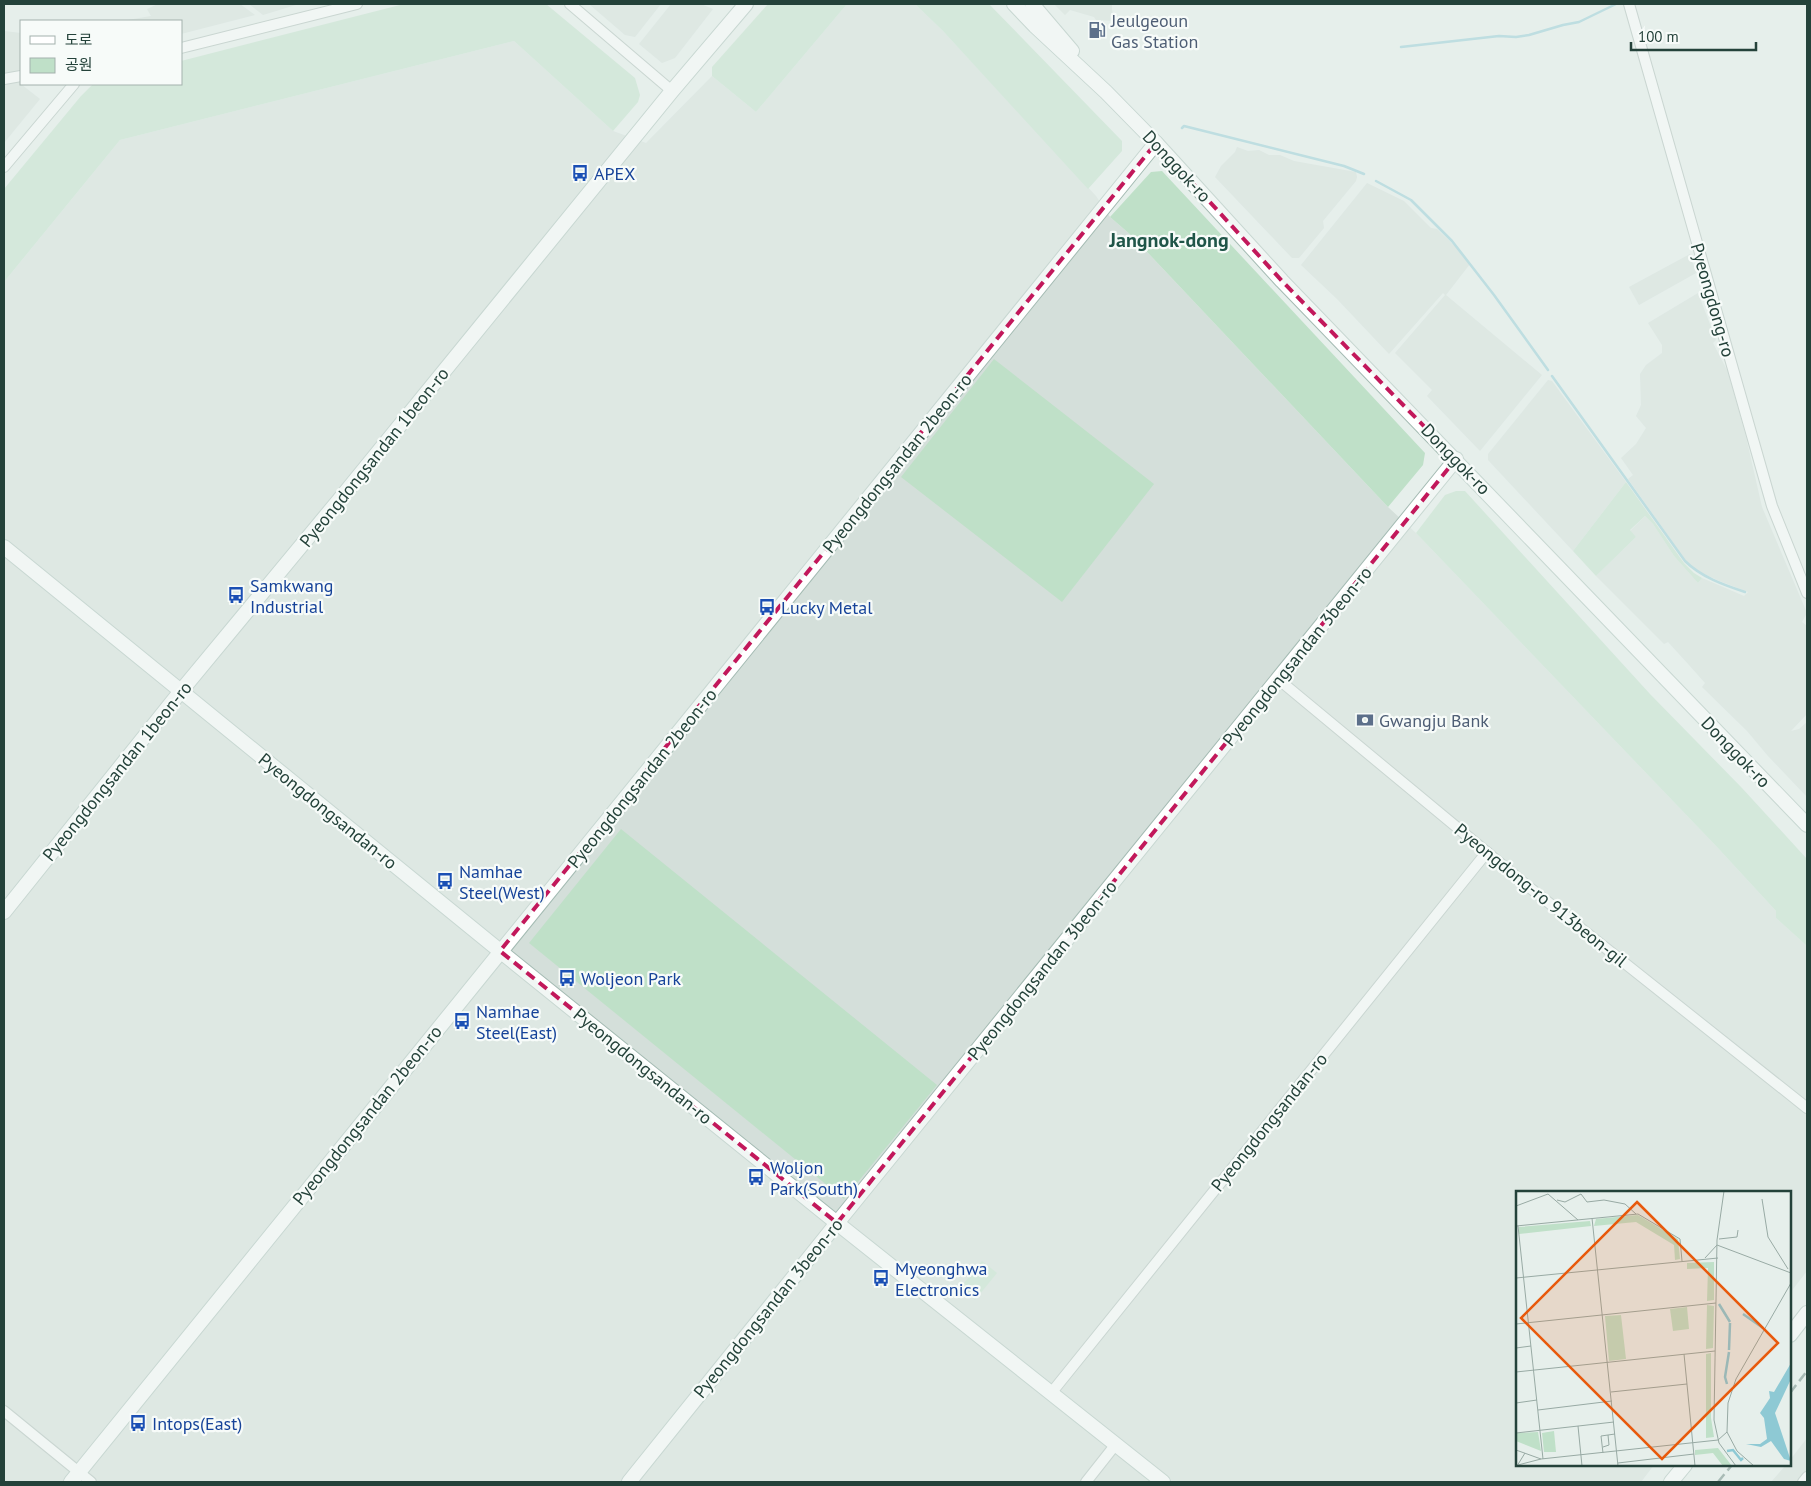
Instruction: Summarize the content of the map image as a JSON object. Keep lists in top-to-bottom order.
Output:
{
  "streets": {
    "street": [
      "Donggok-ro",
      "Pyeongdong-ro",
      "Pyeongdongsandan 1beon-ro",
      "Pyeongdongsandan 2beon-ro",
      "Pyeongdongsandan 3beon-ro",
      "Pyeongdongsandan-ro",
      "Pyeongdong-ro 913beon-gil"
    ]
  },
  "crossings": [
    ["Donggok-ro", "Pyeongdongsandan 2beon-ro"],
    ["Donggok-ro", "Pyeongdongsandan 3beon-ro"],
    ["Pyeongdongsandan 1beon-ro", "Pyeongdongsandan-ro"],
    ["Pyeongdongsandan 2beon-ro", "Pyeongdongsandan-ro"],
    ["Pyeongdongsandan 3beon-ro", "Pyeongdongsandan-ro"],
    ["Pyeongdongsandan 3beon-ro", "Pyeongdong-ro 913beon-gil"],
    ["Pyeongdongsandan-ro", "Pyeongdong-ro 913beon-gil"]
  ],
  "districts": ["Jangnok-dong"],
  "places": {
    "fuel station": ["Jeulgeoun Gas Station"],
    "bus stop": [
      "APEX",
      "Samkwang Industrial",
      "Lucky Metal",
      "Namhae Steel(West)",
      "Woljeon Park",
      "Namhae Steel(East)",
      "Woljon Park(South)",
      "Myeonghwa Electronics",
      "Intops(East)"
    ],
    "bank": ["Gwangju Bank"]
  },
  "legend": ["도로", "공원"],
  "scale_bar": "100 m"
}
